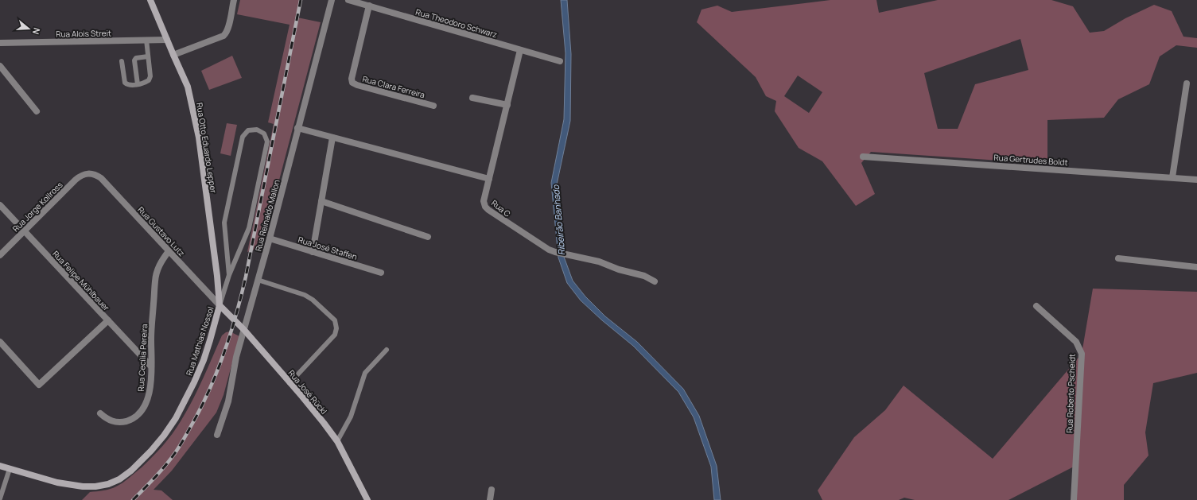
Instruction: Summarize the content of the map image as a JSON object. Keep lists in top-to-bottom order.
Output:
{
  "streets": {
    "main road": ["Rua Otto Eduardo Lepper", "Rua Mathias Nossol", "Rua José Rückl"],
    "street": [
      "Rua Theodoro Schwarz",
      "Rua Alois Streit",
      "Rua Clara Ferreira",
      "Rua Gertrudes Boldt",
      "Rua Jorge Kollross",
      "Rua C",
      "Rua Reinaldo Mallon",
      "Rua Gustavo Lutz",
      "Rua José Staffen",
      "Rua Felipe Mühlbauer",
      "Rua Cecília Pereira",
      "Rua Roberto Pscheidt"
    ]
  },
  "crossings": [
    ["Rua Theodoro Schwarz", "Rua Clara Ferreira"],
    ["Rua Theodoro Schwarz", "Rua C"],
    ["Rua Alois Streit", "Rua Otto Eduardo Lepper"],
    ["Rua Otto Eduardo Lepper", "Rua Gustavo Lutz"],
    ["Rua Otto Eduardo Lepper", "Rua Mathias Nossol"],
    ["Rua Otto Eduardo Lepper", "Rua José Rückl"],
    ["Rua Jorge Kollross", "Rua Gustavo Lutz"],
    ["Rua Jorge Kollross", "Rua Felipe Mühlbauer"],
    ["Rua Reinaldo Mallon", "Rua José Staffen"],
    ["Rua Reinaldo Mallon", "Rua José Rückl"],
    ["Rua Gustavo Lutz", "Rua Mathias Nossol"],
    ["Rua Gustavo Lutz", "Rua Cecília Pereira"],
    ["Rua Gustavo Lutz", "Rua José Rückl"],
    ["Rua Felipe Mühlbauer", "Rua Cecília Pereira"],
    ["Rua Mathias Nossol", "Rua José Rückl"]
  ],
  "water": ["Ribeirão Banhado"],
  "north": "right"
}
